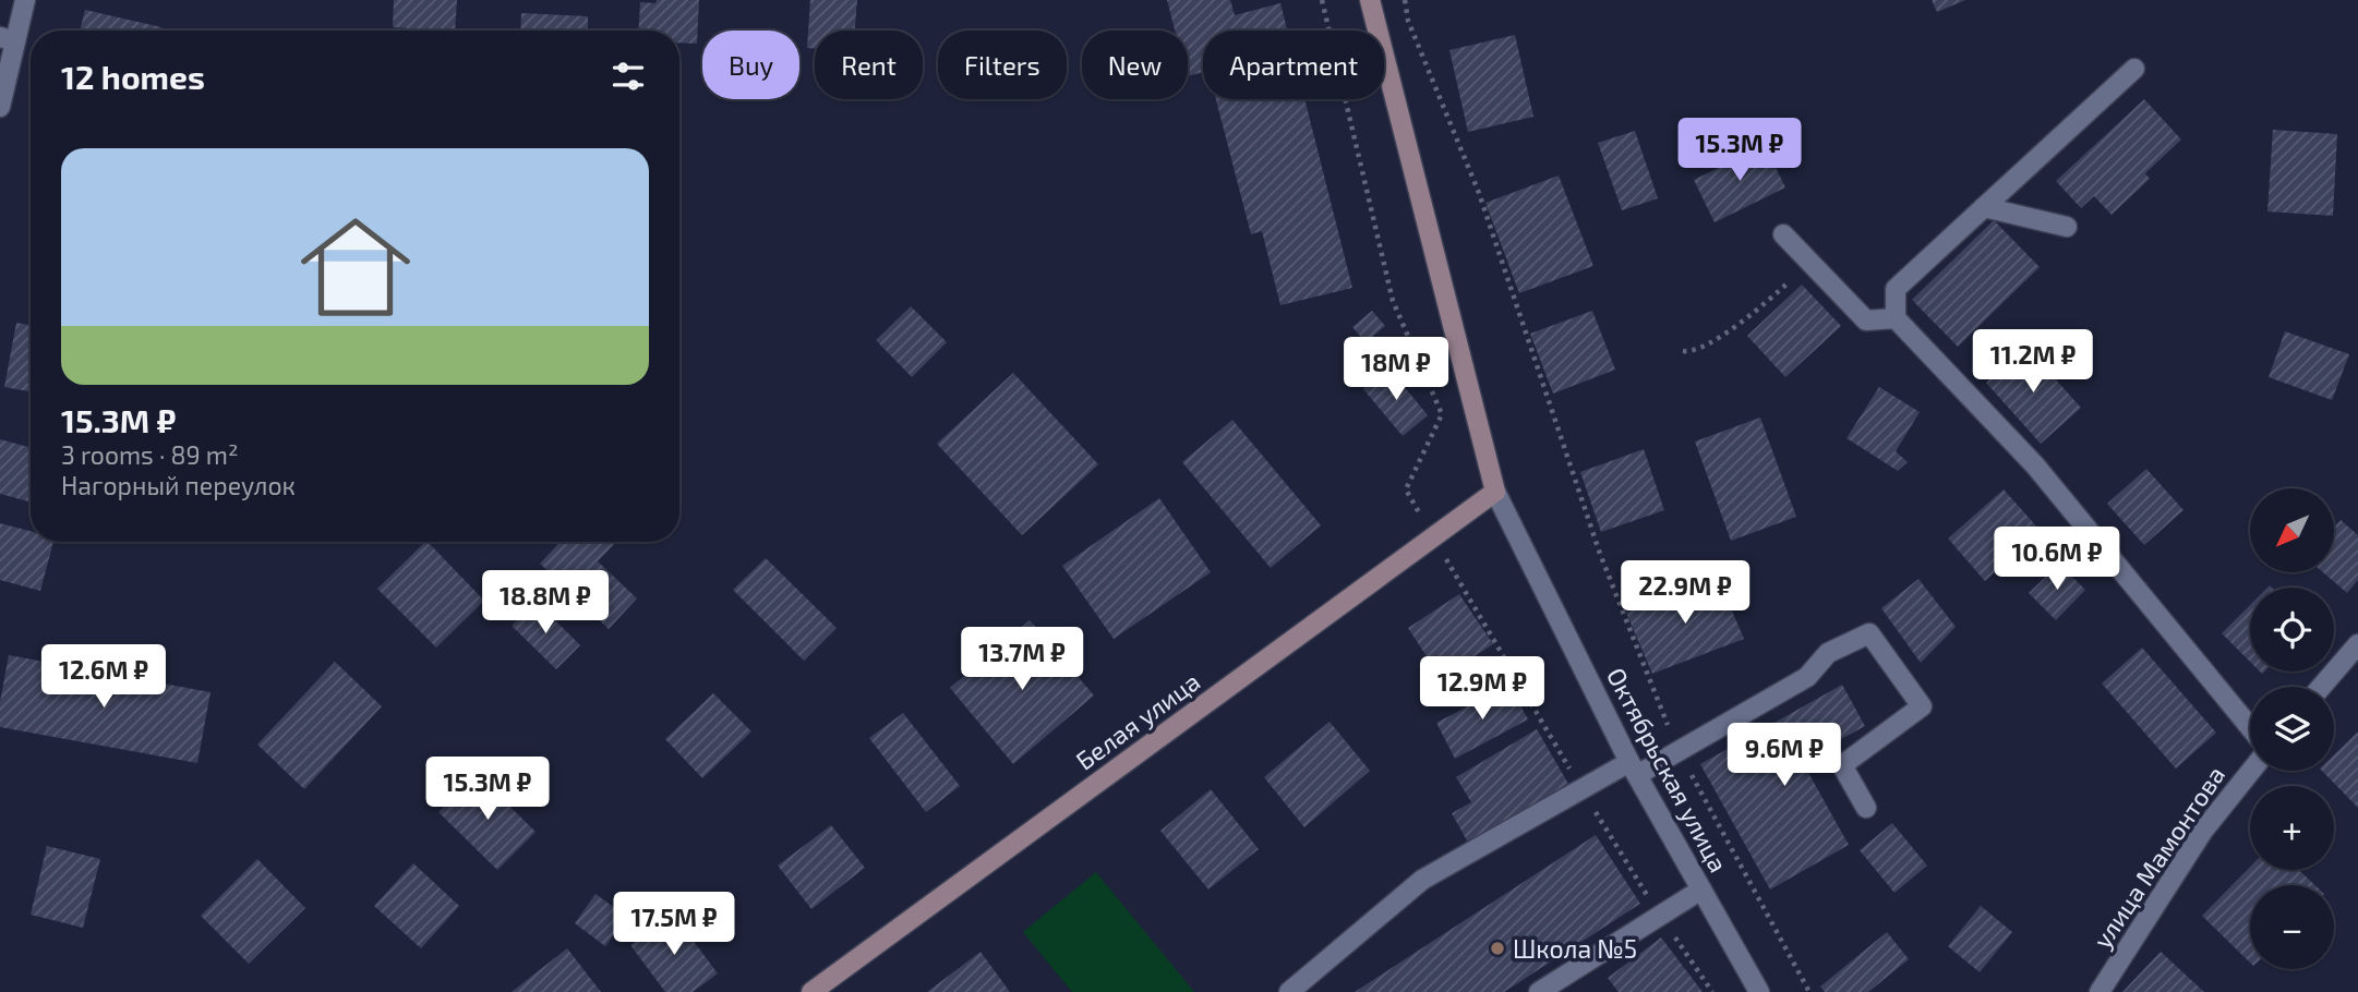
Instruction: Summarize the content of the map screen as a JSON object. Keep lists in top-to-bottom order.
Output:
{
  "streets": {
    "street": ["Белая улица", "Октябрьская улица", "улица Мамонтова"]
  },
  "crossings": [
    ["Белая улица", "Октябрьская улица"]
  ],
  "places": ["Школа №5"],
  "north": "bottom left",
  "page": {
    "chip": [
      "Buy",
      "Rent",
      "Filters",
      "New",
      "Apartment"
    ],
    "heading": "12 homes",
    "price": [
      "15.3M ₽",
      "11.2M ₽",
      "18M ₽",
      "10.6M ₽",
      "22.9M ₽",
      "18.8M ₽",
      "13.7M ₽",
      "12.6M ₽",
      "12.9M ₽",
      "9.6M ₽",
      "15.3M ₽",
      "17.5M ₽"
    ],
    "list": [
      {
        "name": "15.3M ₽",
        "note": "3 rooms · 89 m² · Нагорный переулок"
      }
    ],
    "map_buttons": ["+", "−"]
  }
}
